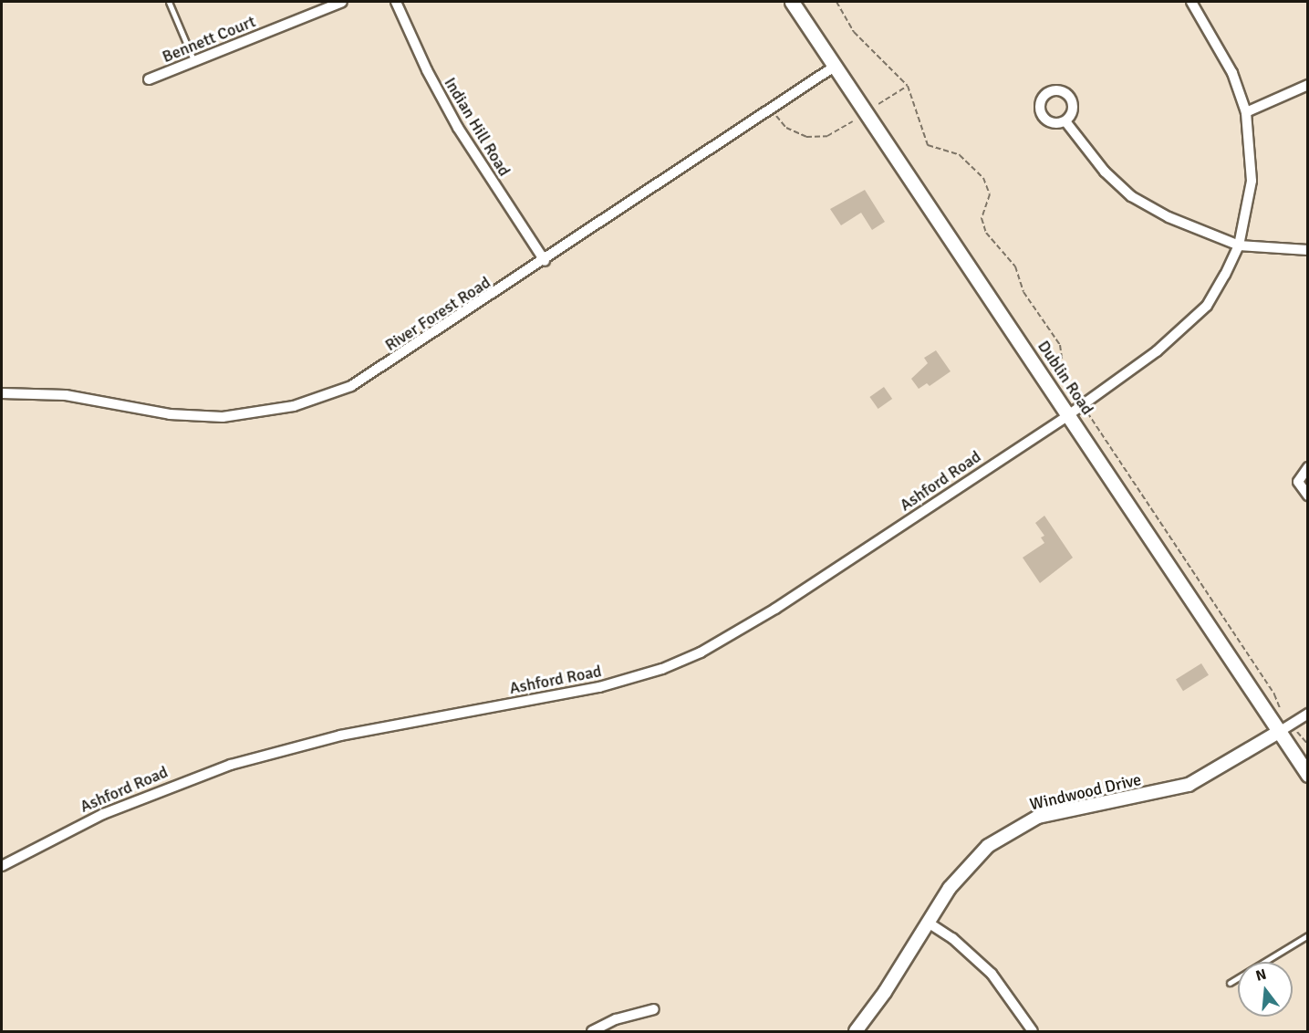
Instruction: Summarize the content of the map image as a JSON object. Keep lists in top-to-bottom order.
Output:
{
  "streets": {
    "main road": ["Dublin Road"],
    "street": [
      "Bennett Court",
      "Indian Hill Road",
      "River Forest Road",
      "Ashford Road",
      "Windwood Drive"
    ]
  },
  "crossings": [
    ["Indian Hill Road", "River Forest Road"],
    ["River Forest Road", "Dublin Road"],
    ["Dublin Road", "Ashford Road"],
    ["Dublin Road", "Windwood Drive"]
  ],
  "north": "top"
}
